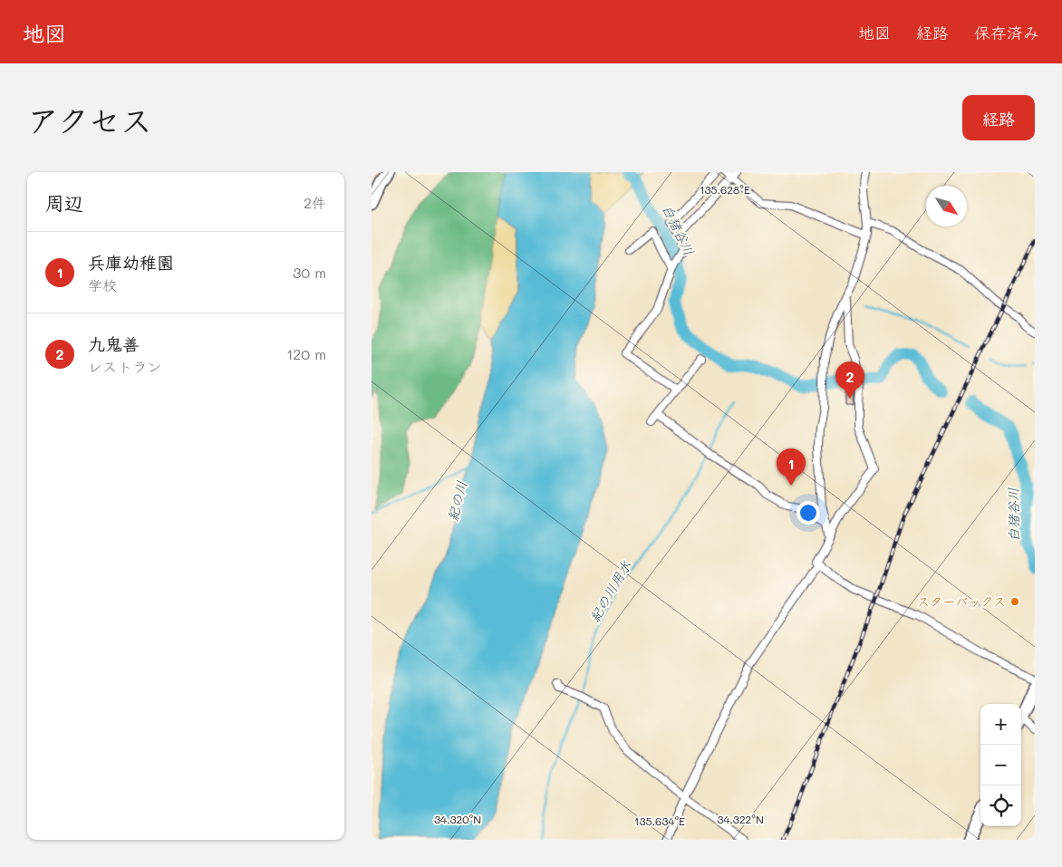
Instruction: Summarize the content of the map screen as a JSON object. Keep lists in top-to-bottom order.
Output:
{
  "water": ["白猪谷川", "紀の川", "紀の川用水"],
  "places": ["スターバックス"],
  "north": "bottom right",
  "page": {
    "header": "地図",
    "nav": ["地図", "経路", "保存済み"],
    "title": "アクセス",
    "buttons": "経路",
    "heading": ["周辺", "2件"],
    "list": [
      {
        "mark": "1",
        "name": "兵庫幼稚園",
        "note": "学校",
        "value": "30 m"
      },
      {
        "mark": "2",
        "name": "九鬼善",
        "note": "レストラン",
        "value": "120 m"
      }
    ],
    "pins": ["2", "1"],
    "map_buttons": ["+", "−"]
  },
  "coordinates": [
    "135.628°E",
    "34.320°N",
    "34.322°N",
    "135.634°E"
  ]
}
